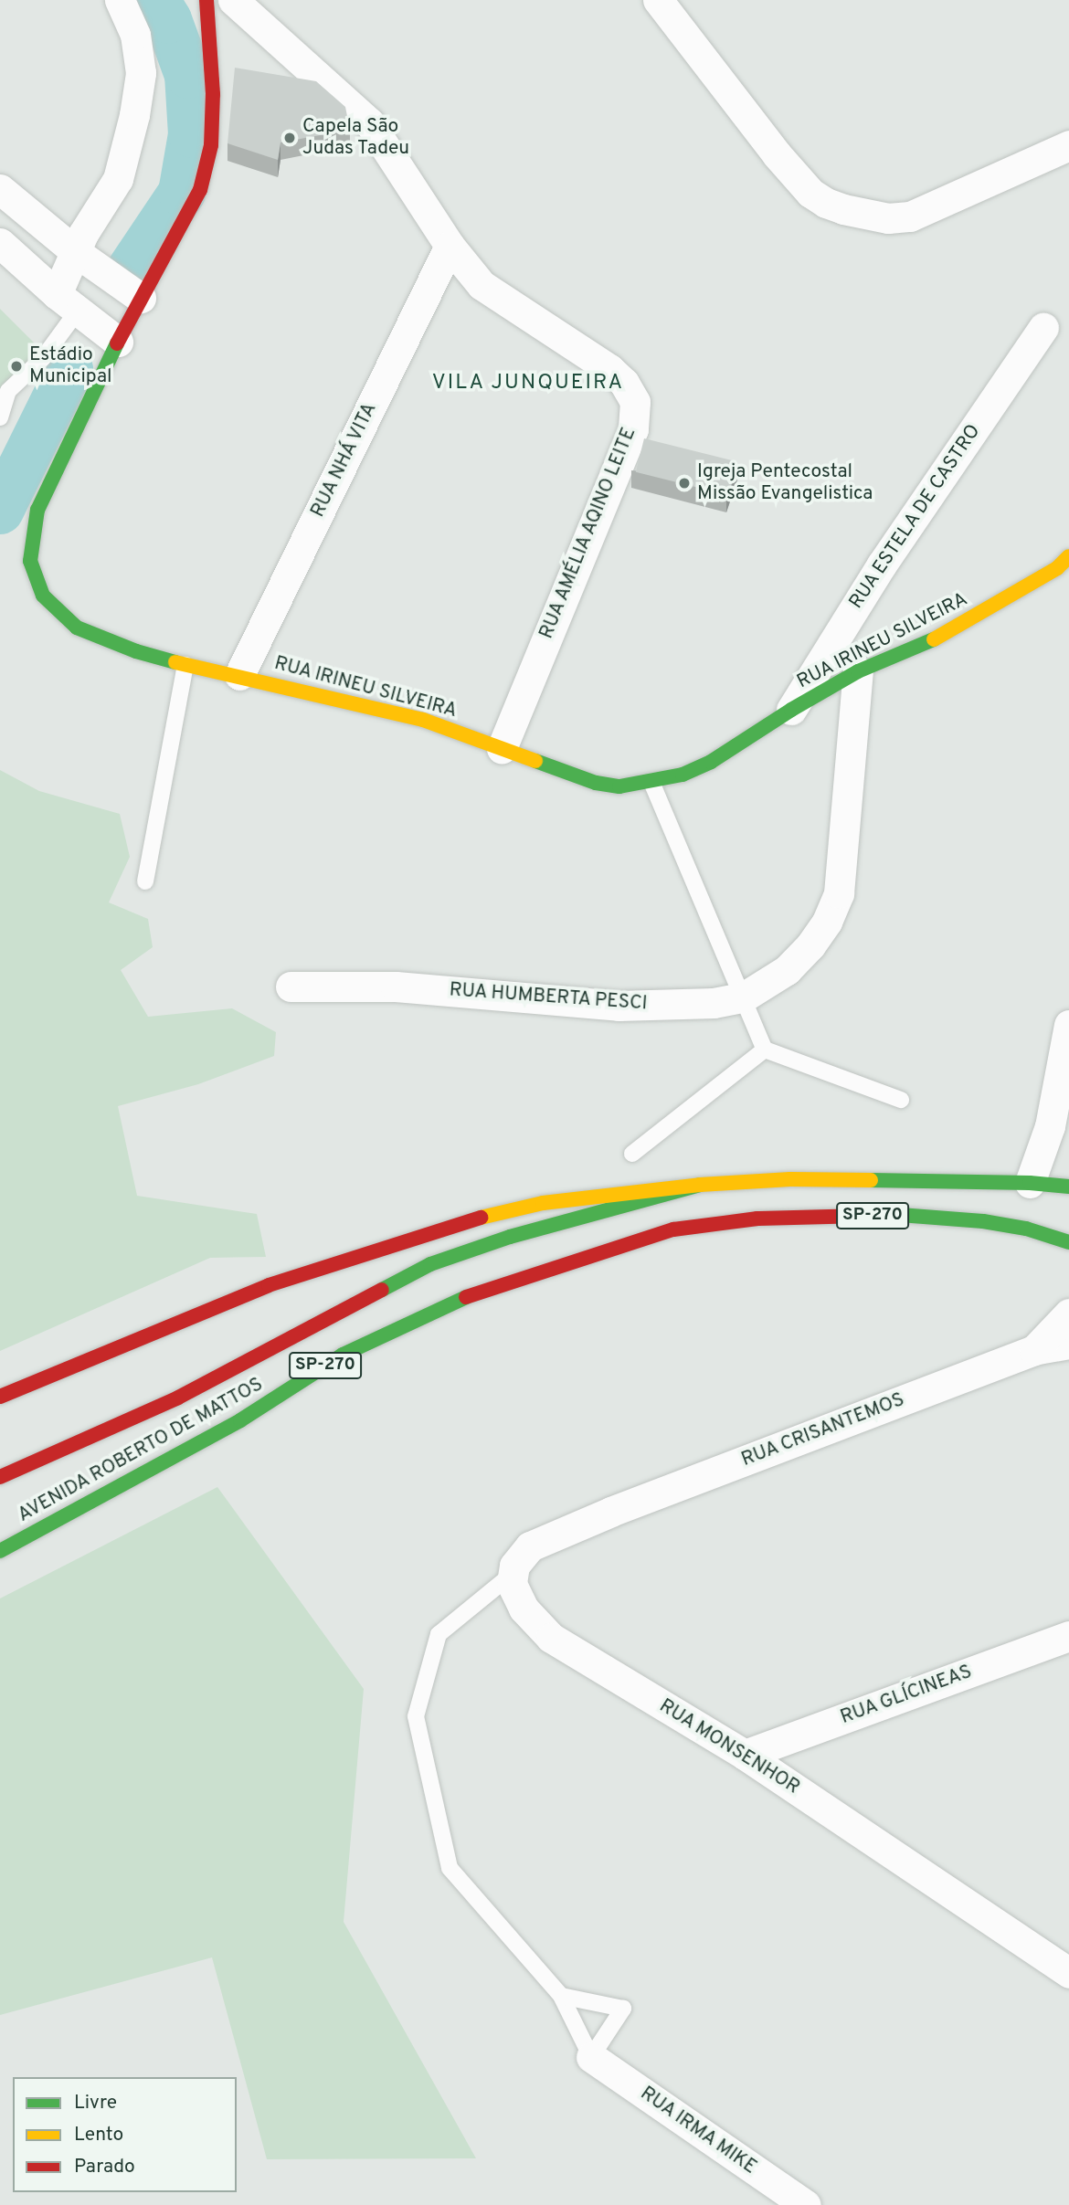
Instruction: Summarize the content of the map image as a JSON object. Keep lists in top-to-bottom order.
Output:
{
  "streets": {
    "main road": ["RUA IRINEU SILVEIRA", "SP-270", "AVENIDA ROBERTO DE MATTOS"],
    "street": [
      "RUA NHÁ VITA",
      "RUA ESTELA DE CASTRO",
      "RUA AMÉLIA AQINO LEITE",
      "RUA HUMBERTA PESCI",
      "RUA CRISANTEMOS",
      "RUA GLÍCINEAS",
      "RUA MONSENHOR",
      "RUA IRMA MIKE"
    ]
  },
  "crossings": [
    ["RUA NHÁ VITA", "RUA AMÉLIA AQINO LEITE"],
    ["RUA NHÁ VITA", "RUA IRINEU SILVEIRA"],
    ["RUA ESTELA DE CASTRO", "RUA IRINEU SILVEIRA"],
    ["RUA AMÉLIA AQINO LEITE", "RUA IRINEU SILVEIRA"],
    ["RUA IRINEU SILVEIRA", "RUA HUMBERTA PESCI"],
    ["RUA CRISANTEMOS", "RUA MONSENHOR"],
    ["RUA GLÍCINEAS", "RUA MONSENHOR"]
  ],
  "districts": ["VILA JUNQUEIRA"],
  "places": ["Capela São Judas Tadeu", "Estádio Municipal", "Igreja Pentecostal Missão Evangelistica"],
  "legend": ["Livre", "Lento", "Parado"]
}
